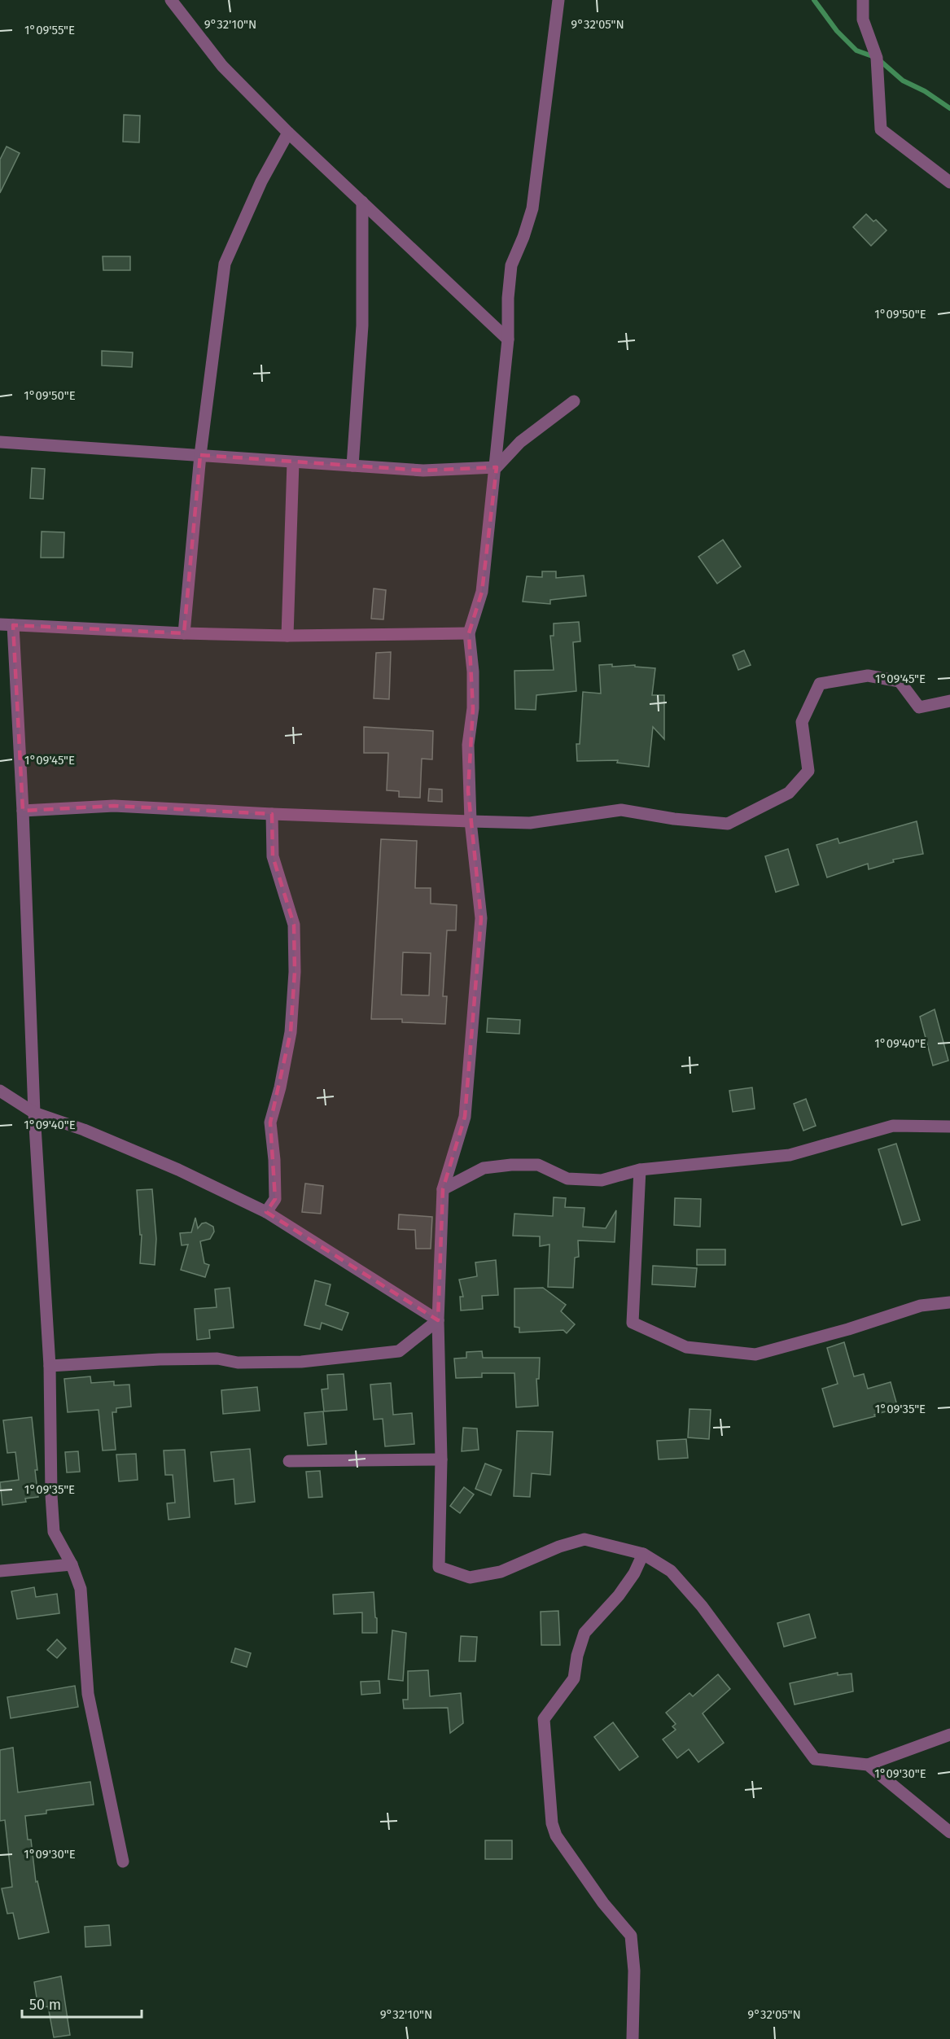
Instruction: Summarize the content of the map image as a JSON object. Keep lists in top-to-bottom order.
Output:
{
  "scale_bar": "50 m",
  "coordinates": [
    "9°32'10\"N",
    "9°32'05\"N",
    "1°09'55\"E",
    "1°09'50\"E",
    "1°09'45\"E",
    "1°09'40\"E",
    "1°09'35\"E",
    "1°09'30\"E"
  ]
}
